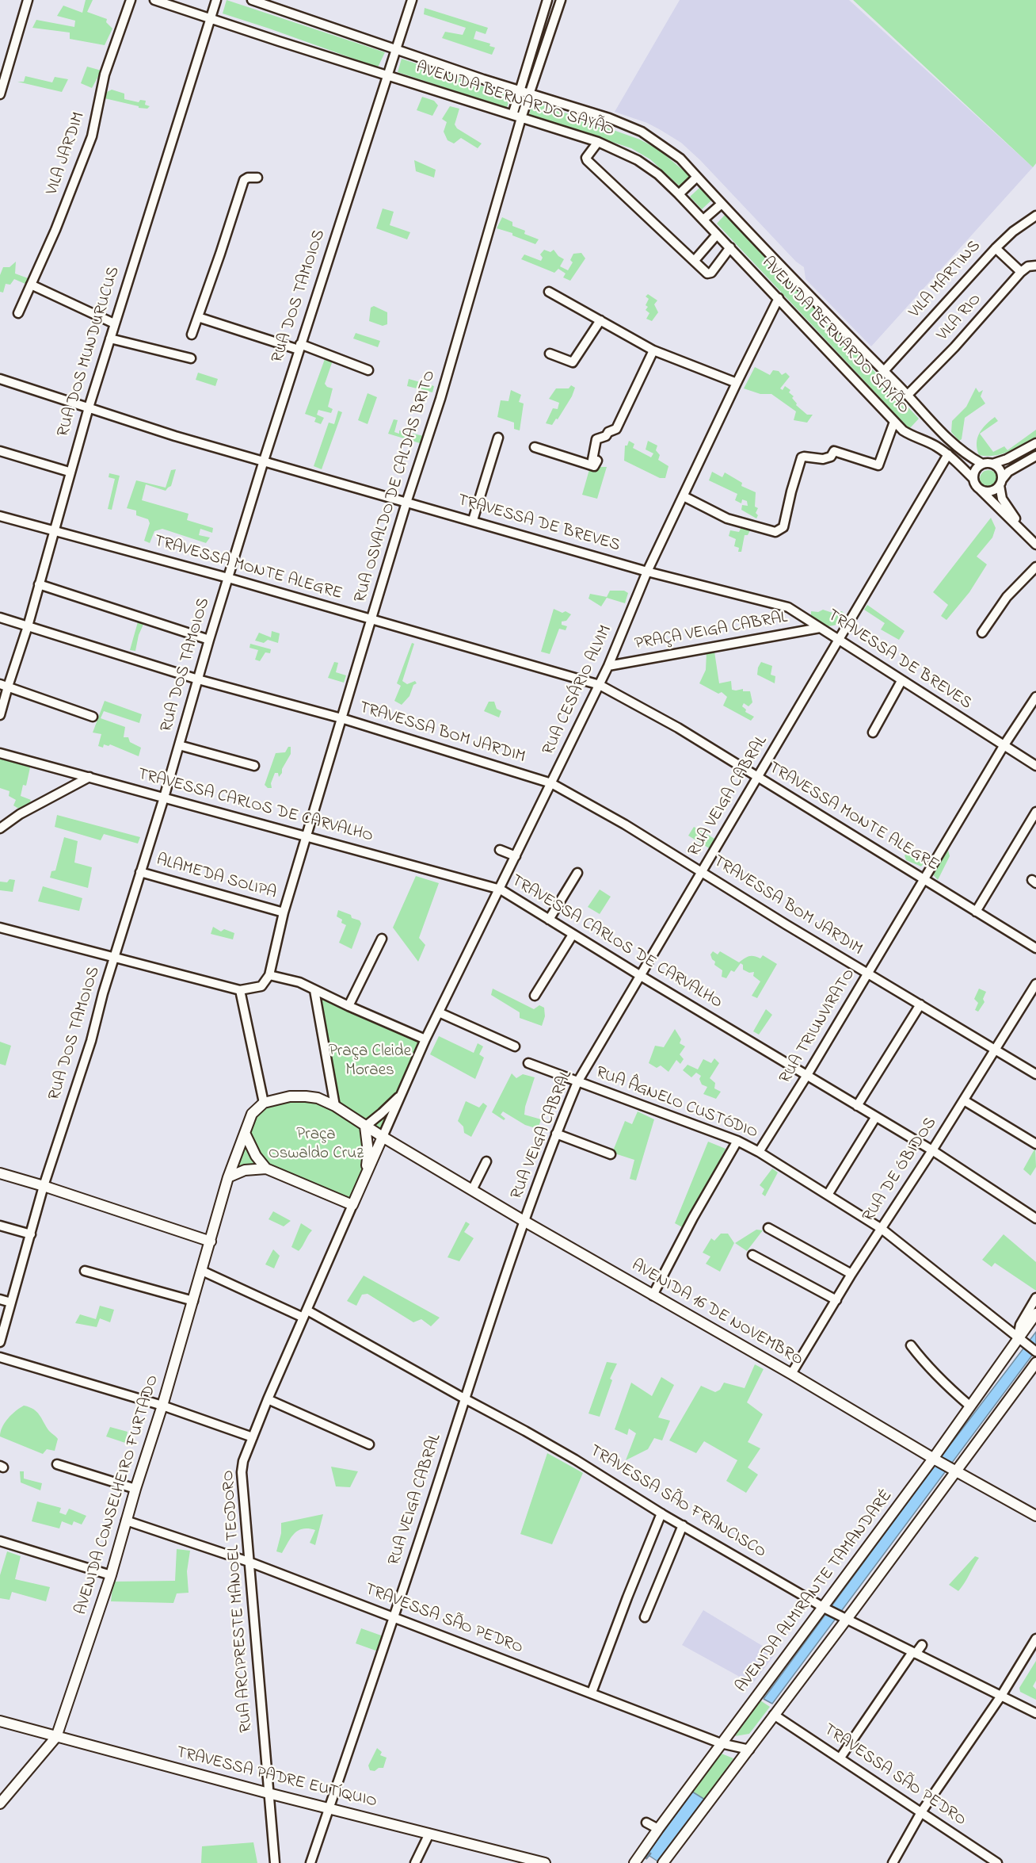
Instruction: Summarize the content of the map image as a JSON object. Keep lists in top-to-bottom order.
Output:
{
  "streets": {
    "main road": [
      "AVENIDA 16 DE NOVEMBRO",
      "AVENIDA CONSELHEIRO FURTADO",
      "AVENIDA ALMIRANTE TAMANDARÉ",
      "RUA ARCIPRESTE MANOEL TEODORO",
      "TRAVESSA PADRE EUTÍQUIO"
    ],
    "street": [
      "AVENIDA BERNARDO SAYÃO",
      "VILA JARDIM",
      "VILA MARTINS",
      "RUA DOS TAMOIOS",
      "VILA RIO",
      "RUA DOS MUNDURUCUS",
      "RUA OSVALDO DE CALDAS BRITO",
      "TRAVESSA DE BREVES",
      "TRAVESSA MONTE ALEGRE",
      "PRAÇA VEIGA CABRAL",
      "RUA CESÁRIO ALVIM",
      "TRAVESSA BOM JARDIM",
      "RUA VEIGA CABRAL",
      "TRAVESSA CARLOS DE CARVALHO",
      "ALAMEDA SOLIPA",
      "RUA TRIUNVIRATO",
      "RUA ÂGNELO CUSTÓDIO",
      "RUA DE ÓBIDOS",
      "TRAVESSA SÃO FRANCISCO",
      "TRAVESSA SÃO PEDRO"
    ]
  },
  "crossings": [
    ["AVENIDA BERNARDO SAYÃO", "VILA MARTINS"],
    ["AVENIDA BERNARDO SAYÃO", "RUA DOS TAMOIOS"],
    ["AVENIDA BERNARDO SAYÃO", "VILA RIO"],
    ["AVENIDA BERNARDO SAYÃO", "RUA DOS MUNDURUCUS"],
    ["AVENIDA BERNARDO SAYÃO", "RUA OSVALDO DE CALDAS BRITO"],
    ["AVENIDA BERNARDO SAYÃO", "RUA CESÁRIO ALVIM"],
    ["AVENIDA BERNARDO SAYÃO", "RUA VEIGA CABRAL"],
    ["RUA DOS TAMOIOS", "TRAVESSA DE BREVES"],
    ["RUA DOS TAMOIOS", "TRAVESSA MONTE ALEGRE"],
    ["RUA DOS TAMOIOS", "TRAVESSA BOM JARDIM"],
    ["RUA DOS TAMOIOS", "TRAVESSA CARLOS DE CARVALHO"],
    ["RUA DOS TAMOIOS", "ALAMEDA SOLIPA"],
    ["RUA DOS MUNDURUCUS", "TRAVESSA DE BREVES"],
    ["RUA DOS MUNDURUCUS", "TRAVESSA MONTE ALEGRE"],
    ["RUA DOS MUNDURUCUS", "TRAVESSA BOM JARDIM"],
    ["RUA OSVALDO DE CALDAS BRITO", "TRAVESSA DE BREVES"],
    ["RUA OSVALDO DE CALDAS BRITO", "TRAVESSA MONTE ALEGRE"],
    ["RUA OSVALDO DE CALDAS BRITO", "TRAVESSA BOM JARDIM"],
    ["RUA OSVALDO DE CALDAS BRITO", "TRAVESSA CARLOS DE CARVALHO"],
    ["RUA OSVALDO DE CALDAS BRITO", "ALAMEDA SOLIPA"],
    ["TRAVESSA DE BREVES", "PRAÇA VEIGA CABRAL"],
    ["TRAVESSA DE BREVES", "RUA CESÁRIO ALVIM"],
    ["TRAVESSA DE BREVES", "RUA VEIGA CABRAL"],
    ["TRAVESSA DE BREVES", "RUA TRIUNVIRATO"],
    ["TRAVESSA MONTE ALEGRE", "RUA CESÁRIO ALVIM"],
    ["TRAVESSA MONTE ALEGRE", "RUA VEIGA CABRAL"],
    ["TRAVESSA MONTE ALEGRE", "RUA TRIUNVIRATO"],
    ["PRAÇA VEIGA CABRAL", "RUA CESÁRIO ALVIM"],
    ["RUA CESÁRIO ALVIM", "TRAVESSA BOM JARDIM"],
    ["RUA CESÁRIO ALVIM", "TRAVESSA CARLOS DE CARVALHO"],
    ["RUA CESÁRIO ALVIM", "AVENIDA 16 DE NOVEMBRO"],
    ["RUA CESÁRIO ALVIM", "AVENIDA CONSELHEIRO FURTADO"],
    ["RUA CESÁRIO ALVIM", "RUA ARCIPRESTE MANOEL TEODORO"],
    ["TRAVESSA BOM JARDIM", "RUA VEIGA CABRAL"],
    ["TRAVESSA BOM JARDIM", "RUA TRIUNVIRATO"],
    ["TRAVESSA BOM JARDIM", "RUA DE ÓBIDOS"],
    ["RUA VEIGA CABRAL", "TRAVESSA CARLOS DE CARVALHO"],
    ["RUA VEIGA CABRAL", "RUA ÂGNELO CUSTÓDIO"],
    ["RUA VEIGA CABRAL", "AVENIDA 16 DE NOVEMBRO"],
    ["RUA VEIGA CABRAL", "TRAVESSA SÃO FRANCISCO"],
    ["RUA VEIGA CABRAL", "TRAVESSA SÃO PEDRO"],
    ["RUA VEIGA CABRAL", "TRAVESSA PADRE EUTÍQUIO"],
    ["TRAVESSA CARLOS DE CARVALHO", "RUA TRIUNVIRATO"],
    ["TRAVESSA CARLOS DE CARVALHO", "RUA DE ÓBIDOS"],
    ["RUA TRIUNVIRATO", "RUA ÂGNELO CUSTÓDIO"],
    ["RUA ÂGNELO CUSTÓDIO", "RUA DE ÓBIDOS"],
    ["RUA ÂGNELO CUSTÓDIO", "AVENIDA ALMIRANTE TAMANDARÉ"],
    ["RUA DE ÓBIDOS", "AVENIDA 16 DE NOVEMBRO"],
    ["AVENIDA 16 DE NOVEMBRO", "AVENIDA CONSELHEIRO FURTADO"],
    ["AVENIDA 16 DE NOVEMBRO", "AVENIDA ALMIRANTE TAMANDARÉ"],
    ["AVENIDA 16 DE NOVEMBRO", "RUA ARCIPRESTE MANOEL TEODORO"],
    ["AVENIDA CONSELHEIRO FURTADO", "TRAVESSA SÃO FRANCISCO"],
    ["AVENIDA CONSELHEIRO FURTADO", "RUA ARCIPRESTE MANOEL TEODORO"],
    ["AVENIDA CONSELHEIRO FURTADO", "TRAVESSA SÃO PEDRO"],
    ["AVENIDA CONSELHEIRO FURTADO", "TRAVESSA PADRE EUTÍQUIO"],
    ["TRAVESSA SÃO FRANCISCO", "AVENIDA ALMIRANTE TAMANDARÉ"],
    ["TRAVESSA SÃO FRANCISCO", "RUA ARCIPRESTE MANOEL TEODORO"],
    ["AVENIDA ALMIRANTE TAMANDARÉ", "TRAVESSA SÃO PEDRO"],
    ["RUA ARCIPRESTE MANOEL TEODORO", "TRAVESSA SÃO PEDRO"],
    ["RUA ARCIPRESTE MANOEL TEODORO", "TRAVESSA PADRE EUTÍQUIO"]
  ],
  "parks": ["Praça Cleide Moraes", "Praça Oswaldo Cruz"]
}
